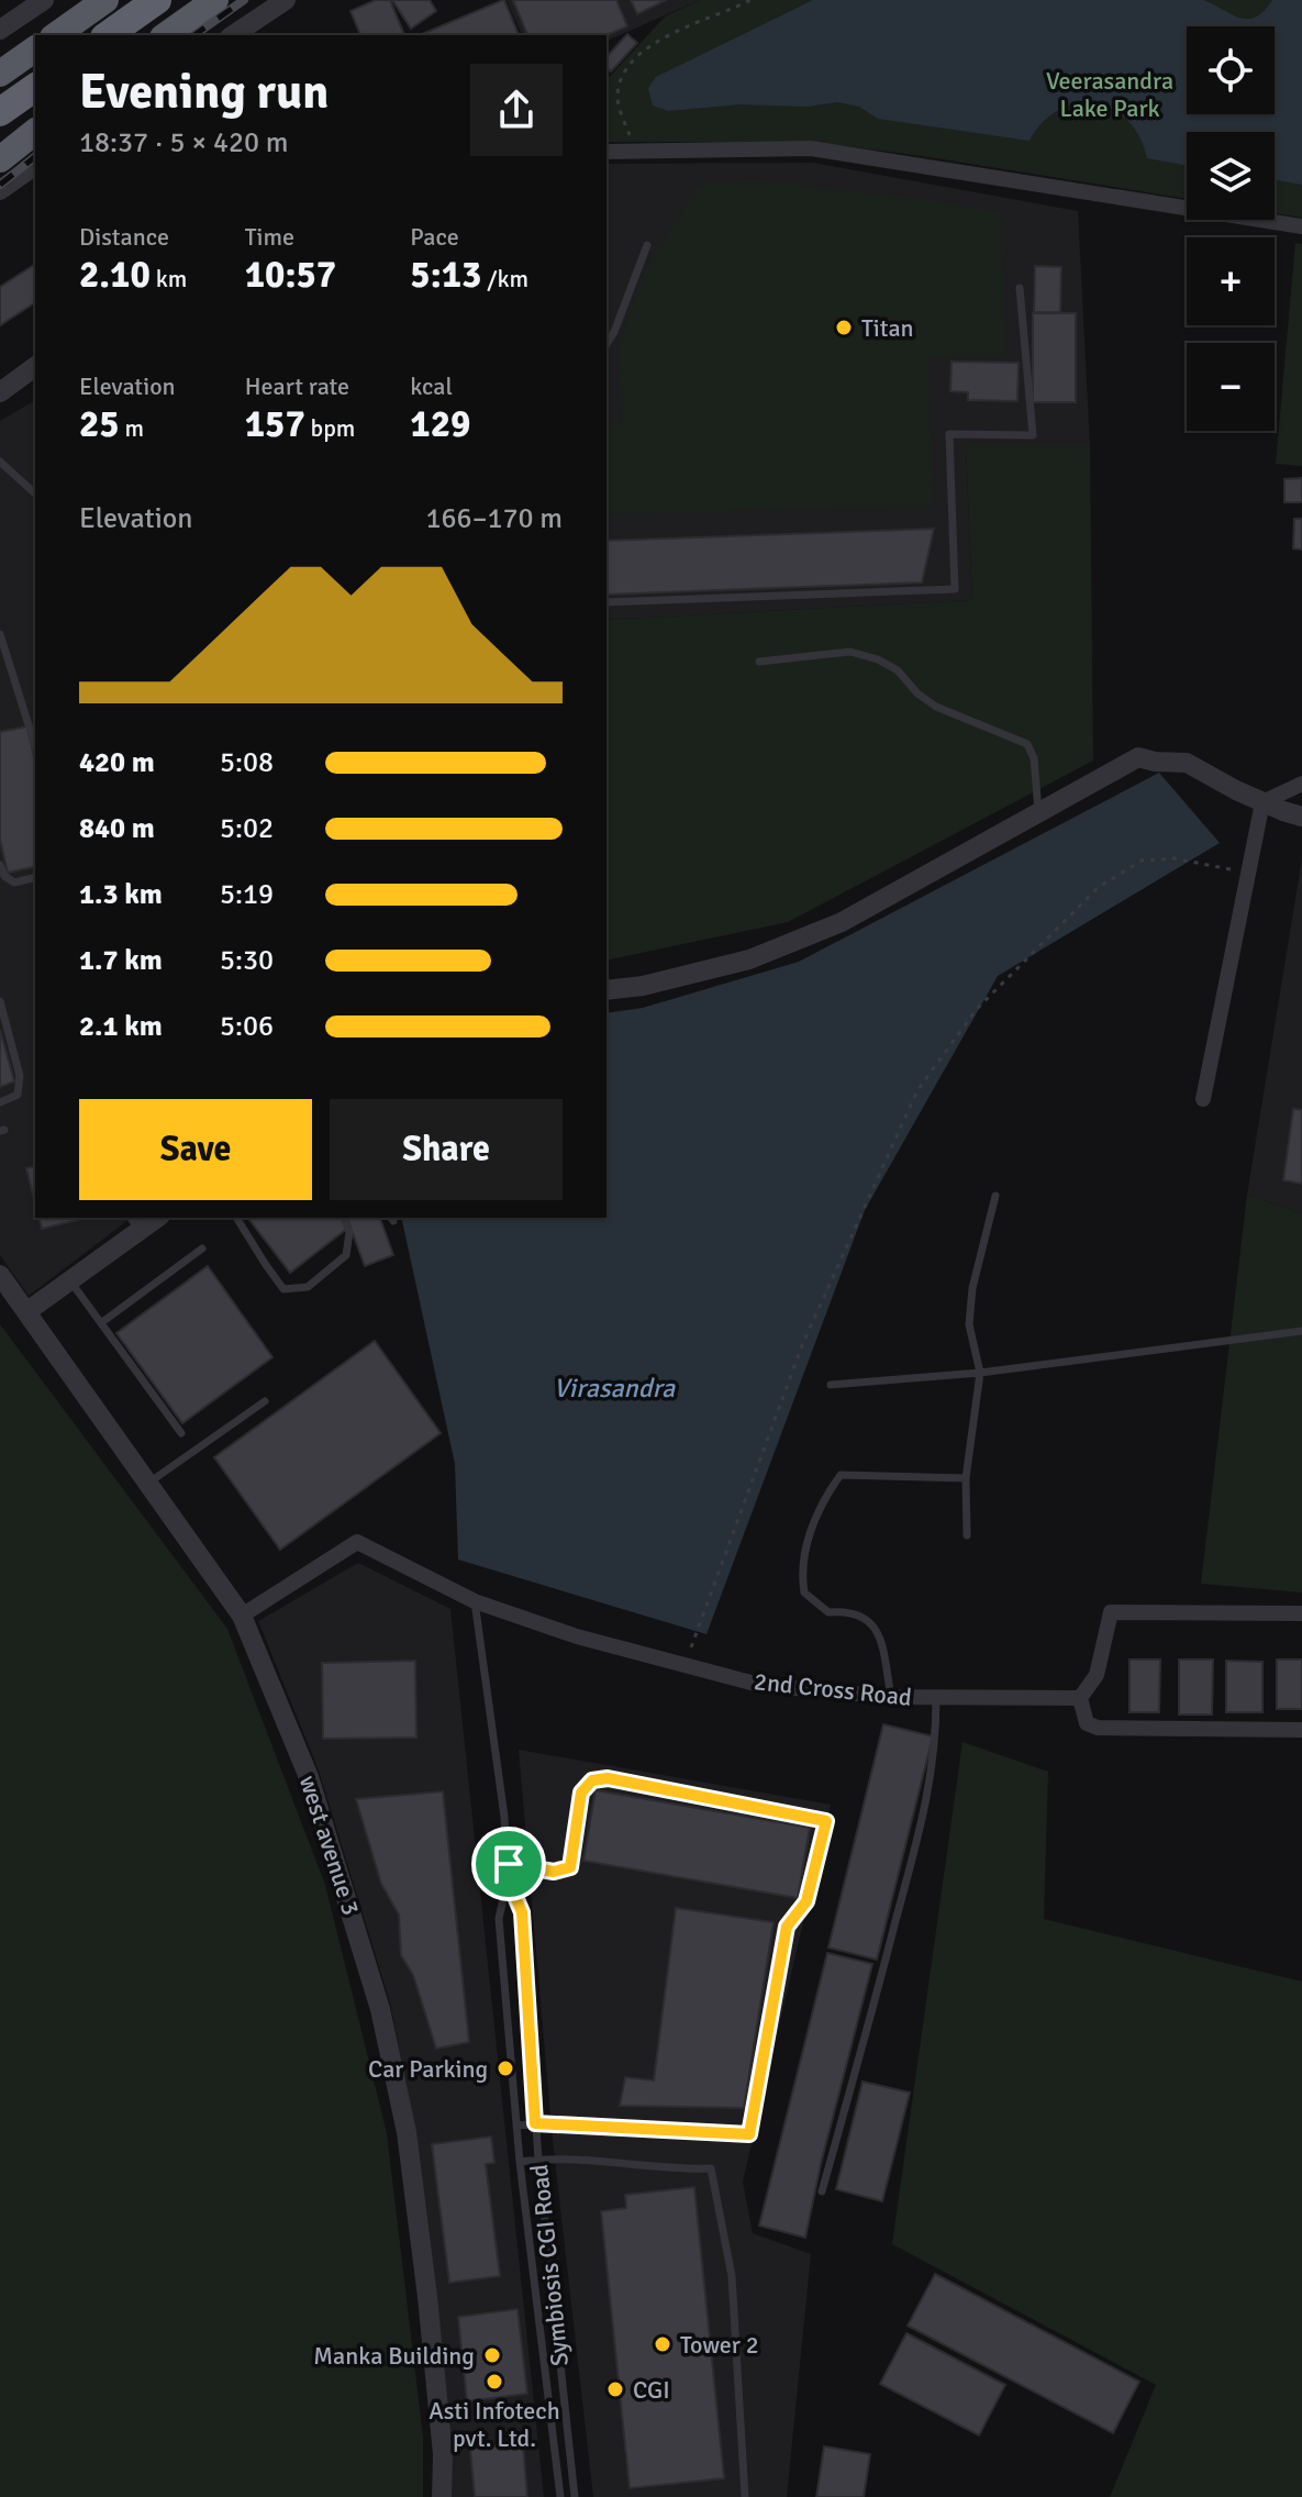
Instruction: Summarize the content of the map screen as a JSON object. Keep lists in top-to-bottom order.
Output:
{
  "streets": {
    "street": ["2nd Cross Road", "west avenue 3"],
    "lane": ["Symbiosis CGI Road"]
  },
  "crossings": [
    ["2nd Cross Road", "west avenue 3"],
    ["2nd Cross Road", "Symbiosis CGI Road"]
  ],
  "water": ["Virasandra"],
  "parks": ["Veerasandra Lake Park"],
  "places": [
    "Titan",
    "Car Parking",
    "Tower 2",
    "Manka Building",
    "Asti Infotech pvt. Ltd.",
    "CGI"
  ],
  "page": {
    "map_buttons": ["+", "−"],
    "heading": ["Evening run", "18:37 · 5 × 420 m"],
    "stats": [
      ["Distance", "2.10 km"],
      ["Time", "10:57"],
      ["Pace", "5:13 /km"],
      ["Elevation", "25 m"],
      ["Heart rate", "157 bpm"],
      ["kcal", "129"]
    ],
    "chart": ["Elevation", "166–170 m"],
    "list": [
      {
        "name": "420 m",
        "note": "5:08"
      },
      {
        "name": "840 m",
        "note": "5:02"
      },
      {
        "name": "1.3 km",
        "note": "5:19"
      },
      {
        "name": "1.7 km",
        "note": "5:30"
      },
      {
        "name": "2.1 km",
        "note": "5:06"
      }
    ],
    "buttons": ["Save", "Share"]
  }
}
